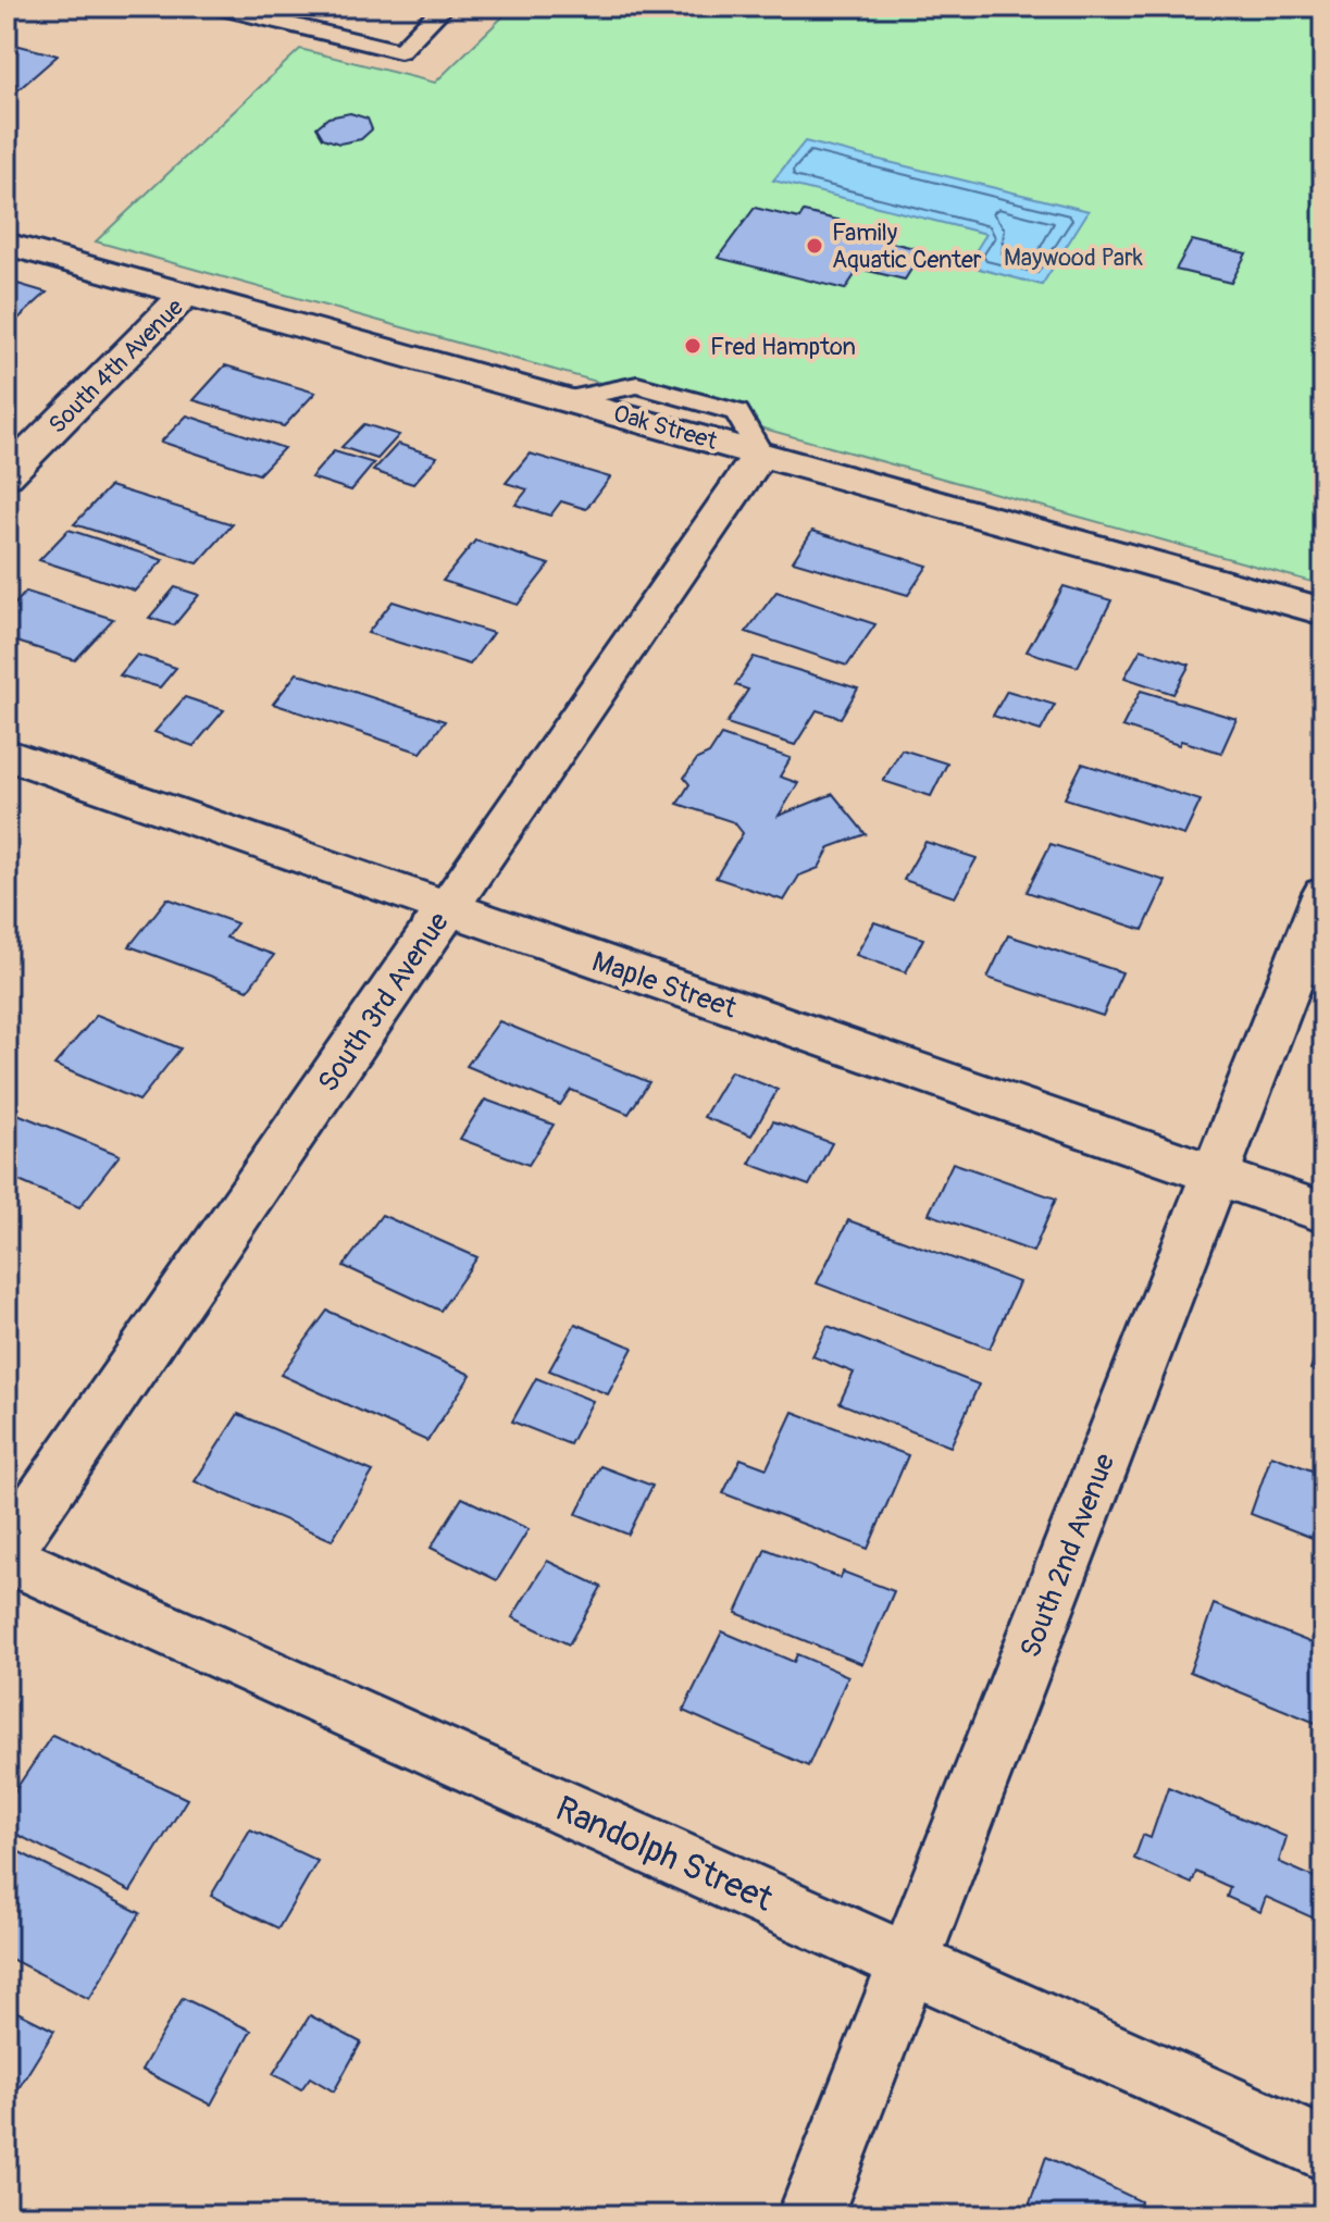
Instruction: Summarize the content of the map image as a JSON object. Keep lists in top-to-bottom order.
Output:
{
  "streets": {
    "street": [
      "South 4th Avenue",
      "Oak Street",
      "Maple Street",
      "South 3rd Avenue",
      "South 2nd Avenue",
      "Randolph Street"
    ]
  },
  "crossings": [
    ["South 4th Avenue", "Oak Street"],
    ["Oak Street", "South 3rd Avenue"],
    ["Maple Street", "South 3rd Avenue"],
    ["Maple Street", "South 2nd Avenue"],
    ["South 2nd Avenue", "Randolph Street"]
  ],
  "parks": ["Maywood Park"],
  "places": ["Family Aquatic Center", "Fred Hampton"]
}
